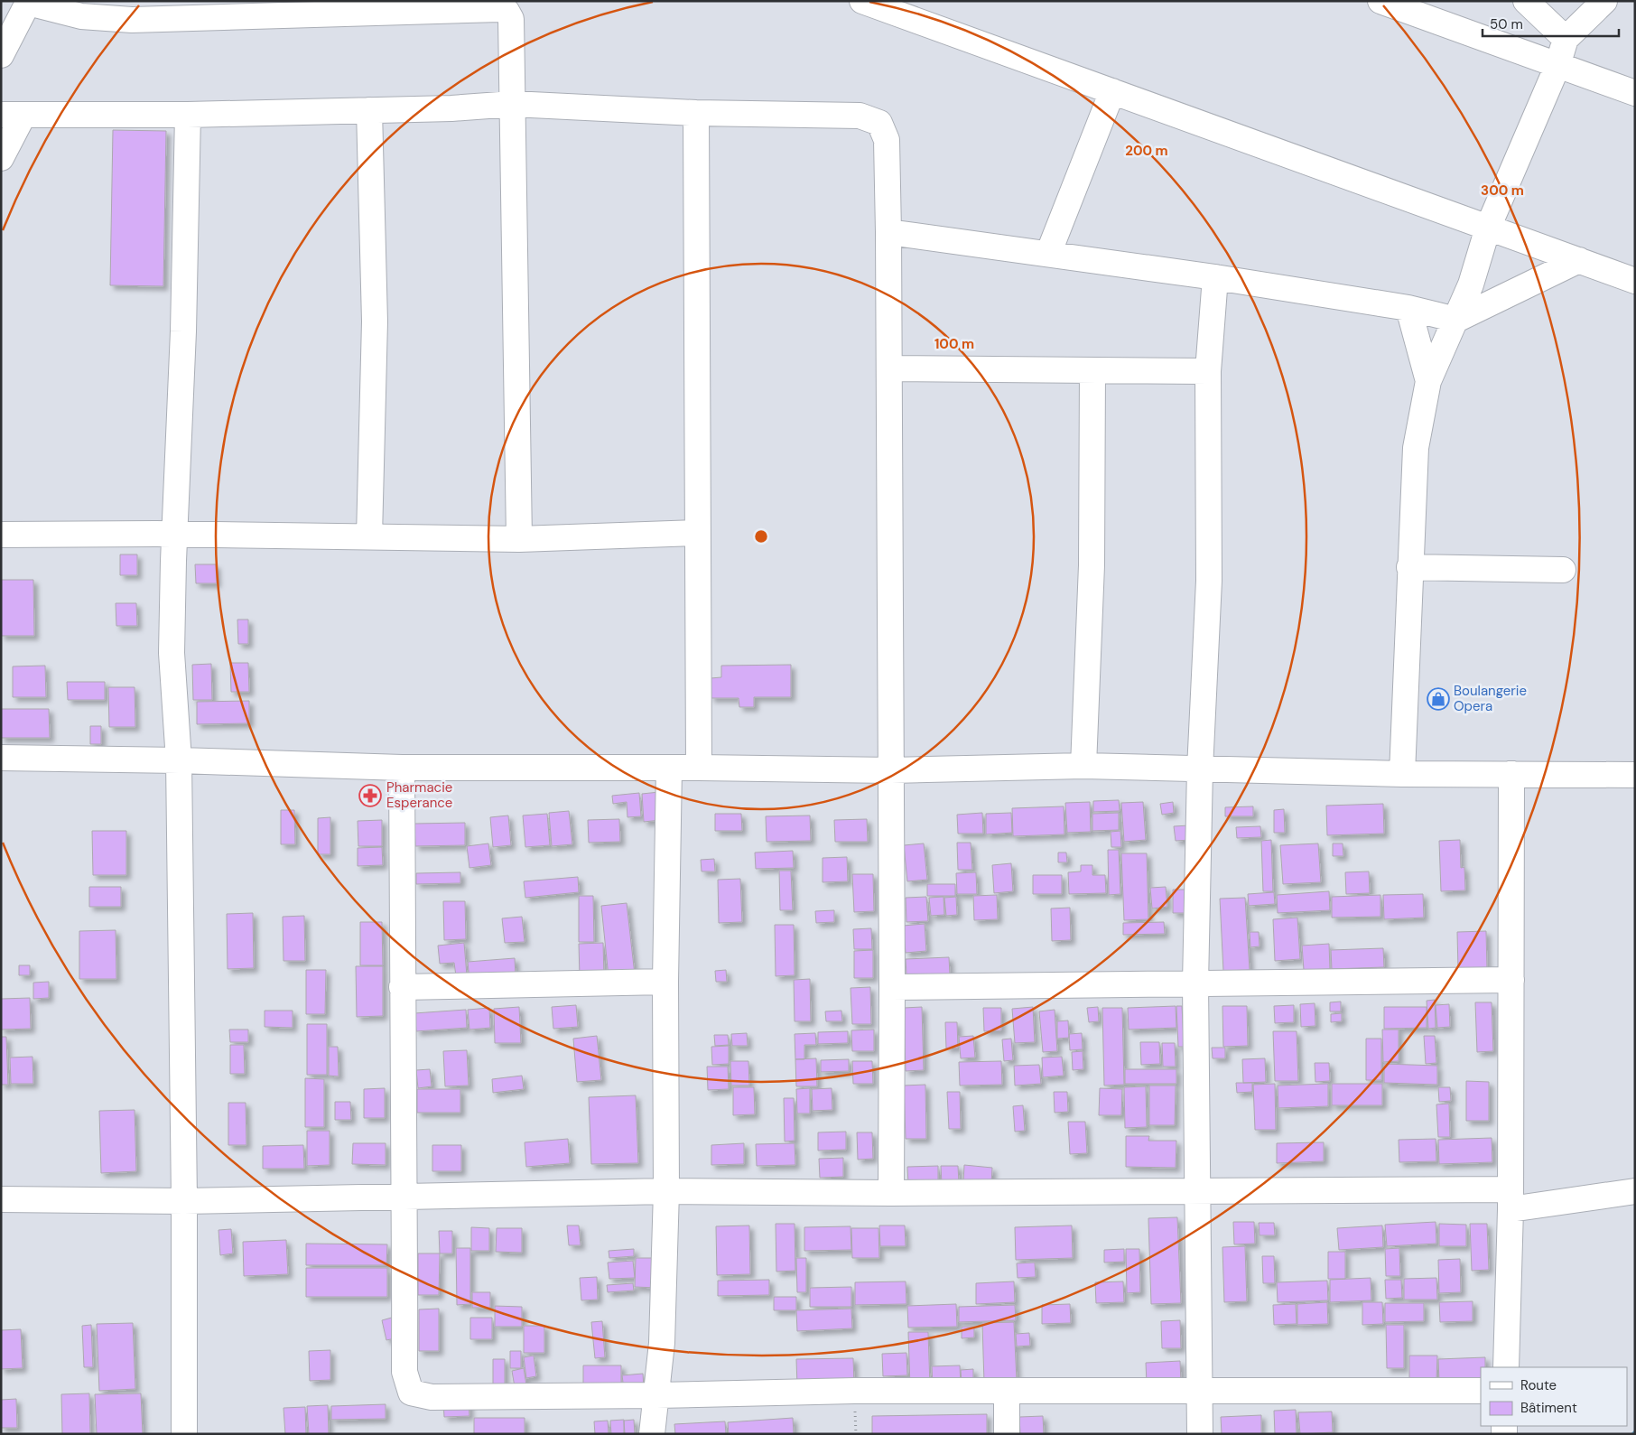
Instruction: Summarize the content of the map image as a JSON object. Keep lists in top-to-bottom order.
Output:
{
  "places": {
    "shop": ["Boulangerie Opera"],
    "pharmacy": ["Pharmacie Esperance"]
  },
  "legend": ["Route", "Bâtiment"],
  "scale_bar": "50 m",
  "rings": ["200 m", "300 m", "100 m"]
}
